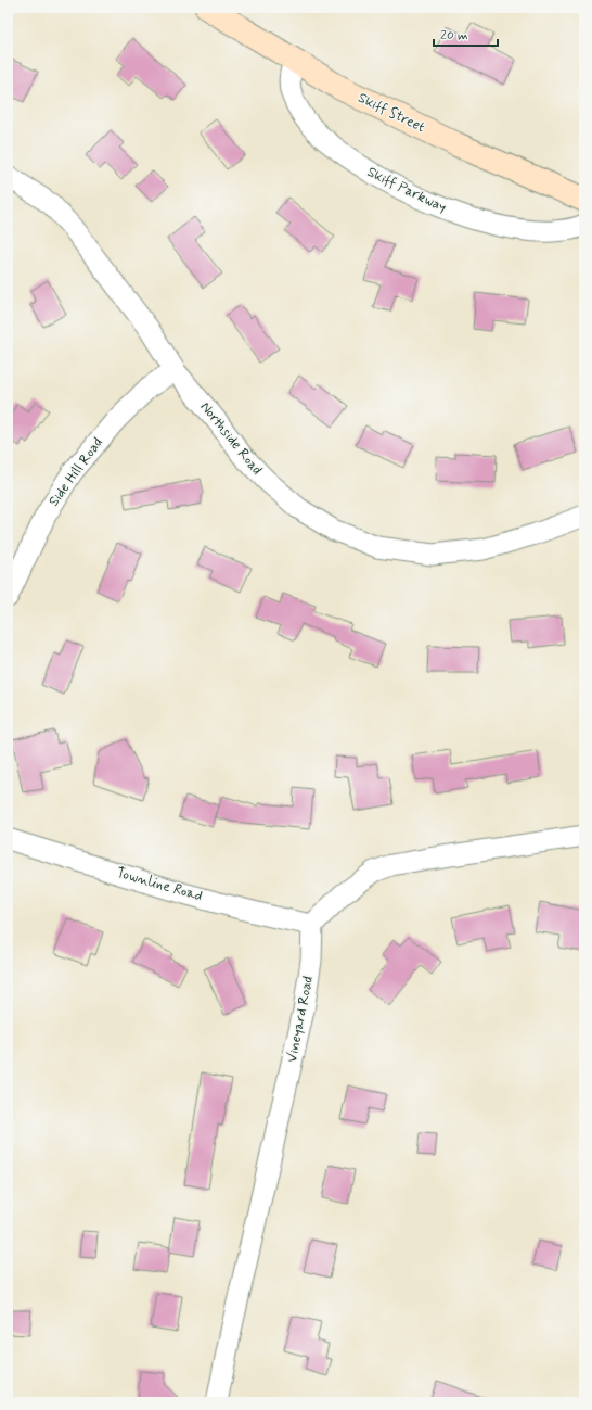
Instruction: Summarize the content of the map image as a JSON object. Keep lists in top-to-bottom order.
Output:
{
  "streets": {
    "main road": ["Skiff Street"],
    "street": [
      "Skiff Parkway",
      "Northside Road",
      "Side Hill Road",
      "Townline Road",
      "Vineyard Road"
    ]
  },
  "crossings": [
    ["Skiff Street", "Skiff Parkway"],
    ["Northside Road", "Side Hill Road"],
    ["Townline Road", "Vineyard Road"]
  ],
  "scale_bar": "20 m"
}
